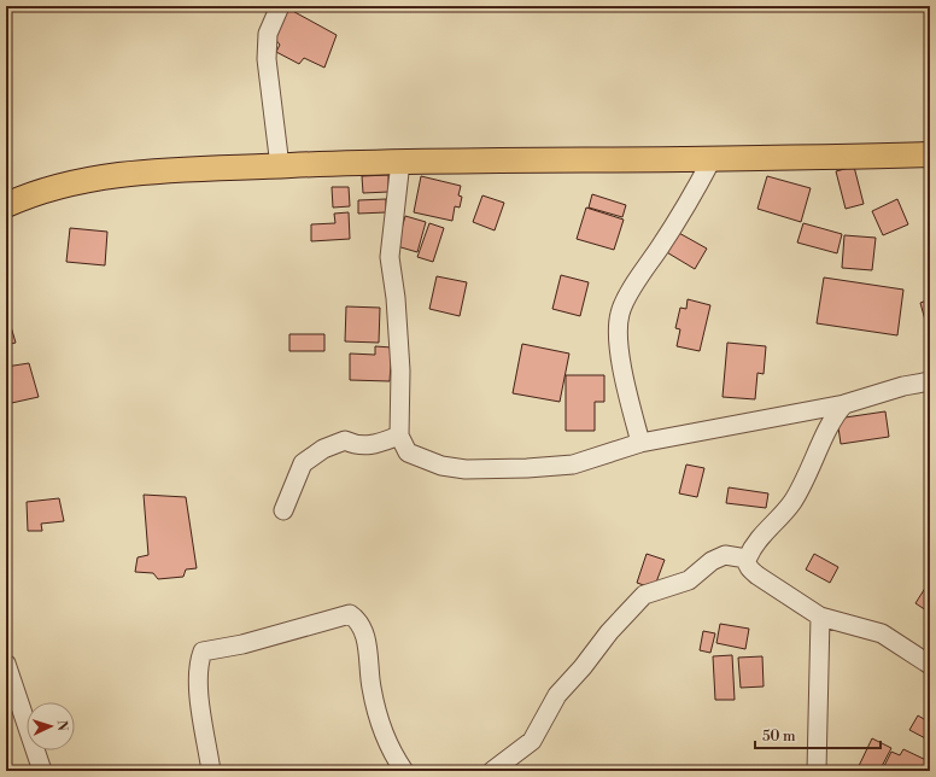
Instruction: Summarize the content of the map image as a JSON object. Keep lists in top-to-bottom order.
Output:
{
  "scale_bar": "50 m",
  "north": "right"
}
